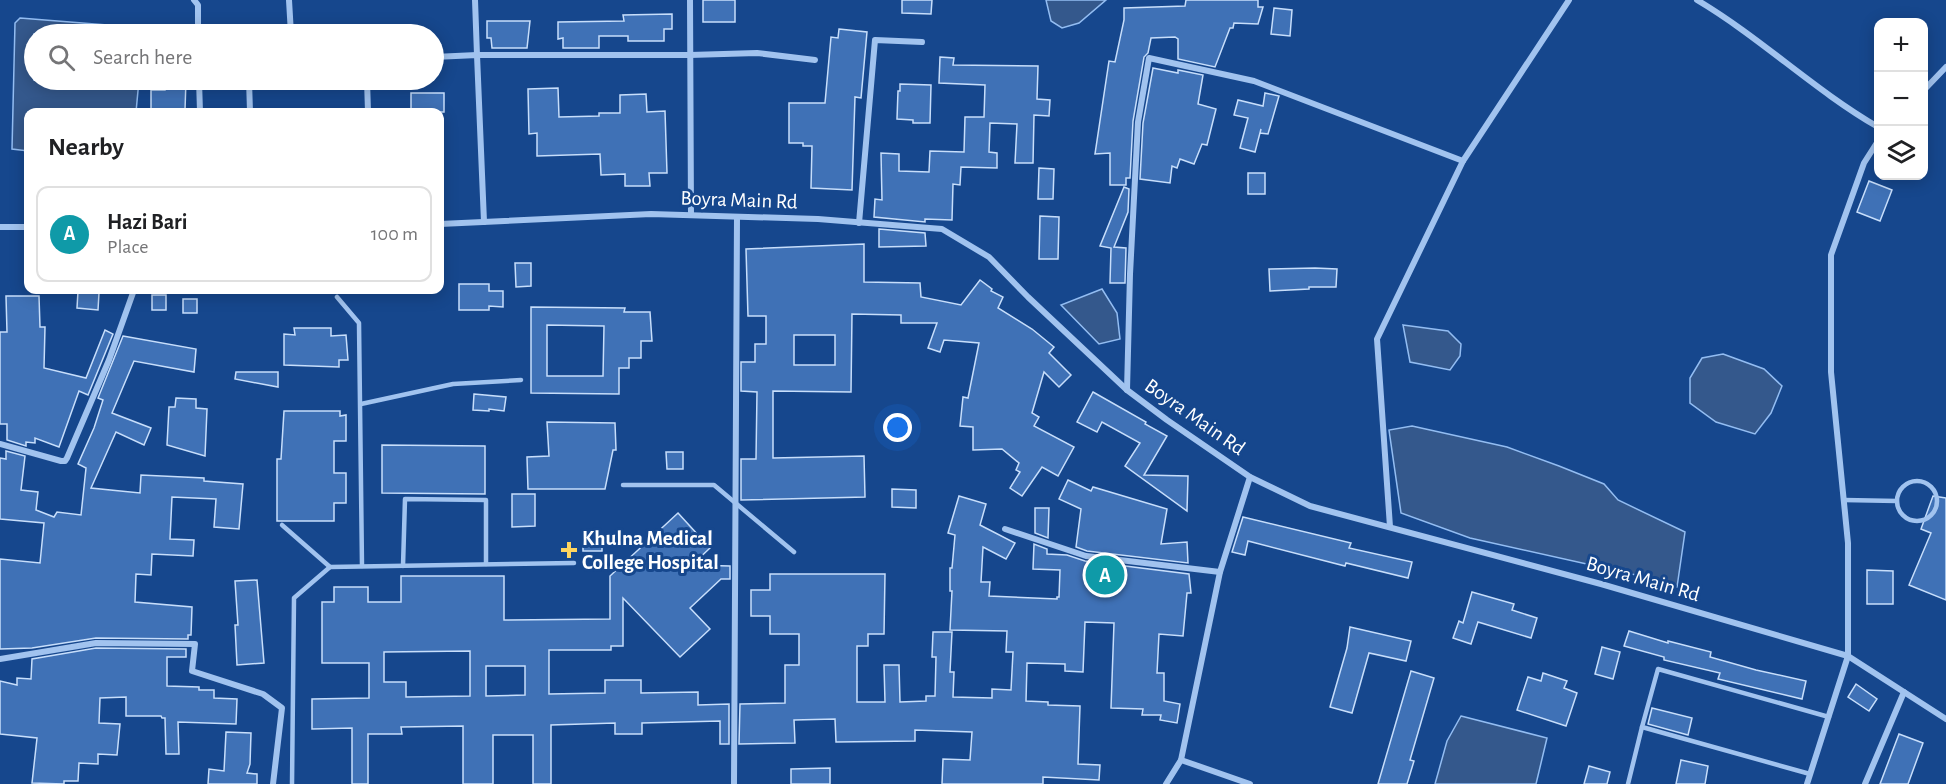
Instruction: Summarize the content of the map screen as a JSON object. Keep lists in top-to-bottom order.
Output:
{
  "streets": {
    "street": ["Boyra Main Rd"]
  },
  "places": {
    "health": ["Khulna Medical College Hospital"]
  },
  "page": {
    "map_buttons": ["+", "−"],
    "search": "Search here",
    "heading": "Nearby",
    "list": [
      {
        "mark": "A",
        "name": "Hazi Bari",
        "note": "Place",
        "value": "100 m"
      }
    ],
    "pins": "A"
  }
}
